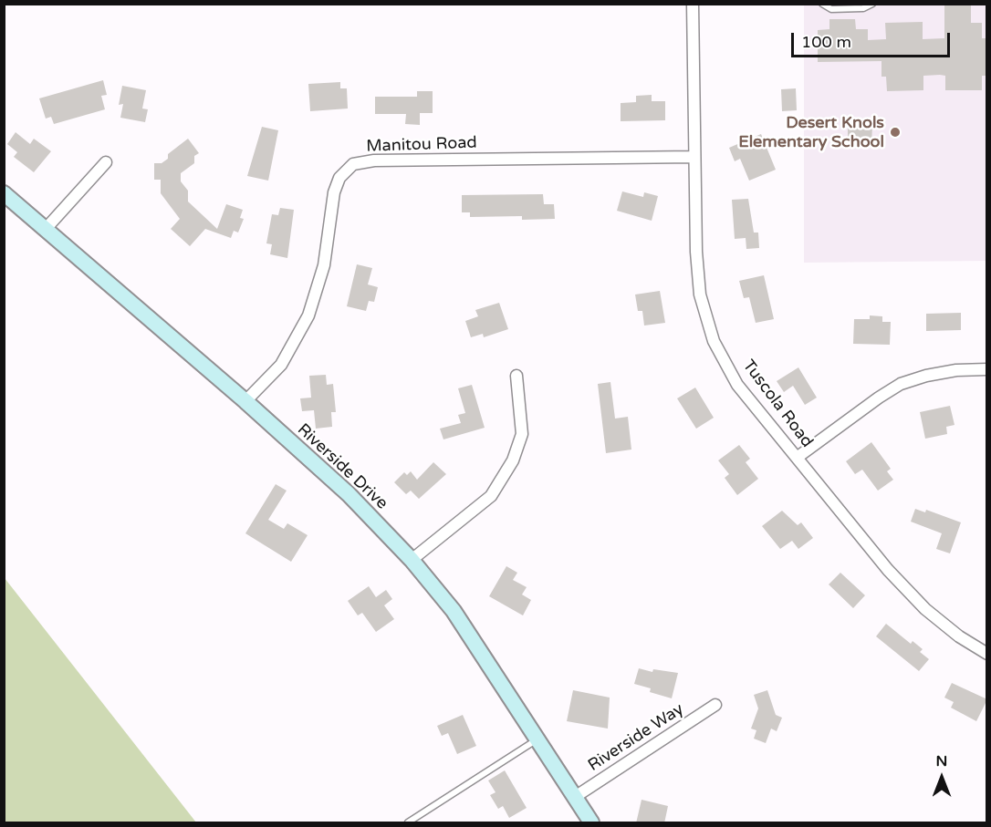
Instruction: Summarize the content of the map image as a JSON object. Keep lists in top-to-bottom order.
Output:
{
  "streets": {
    "street": [
      "Manitou Road",
      "Tuscola Road",
      "Riverside Drive",
      "Riverside Way"
    ]
  },
  "crossings": [
    ["Manitou Road", "Tuscola Road"],
    ["Manitou Road", "Riverside Drive"],
    ["Riverside Drive", "Riverside Way"]
  ],
  "places": ["Desert Knols Elementary School"],
  "scale_bar": "100 m",
  "north": "top"
}
